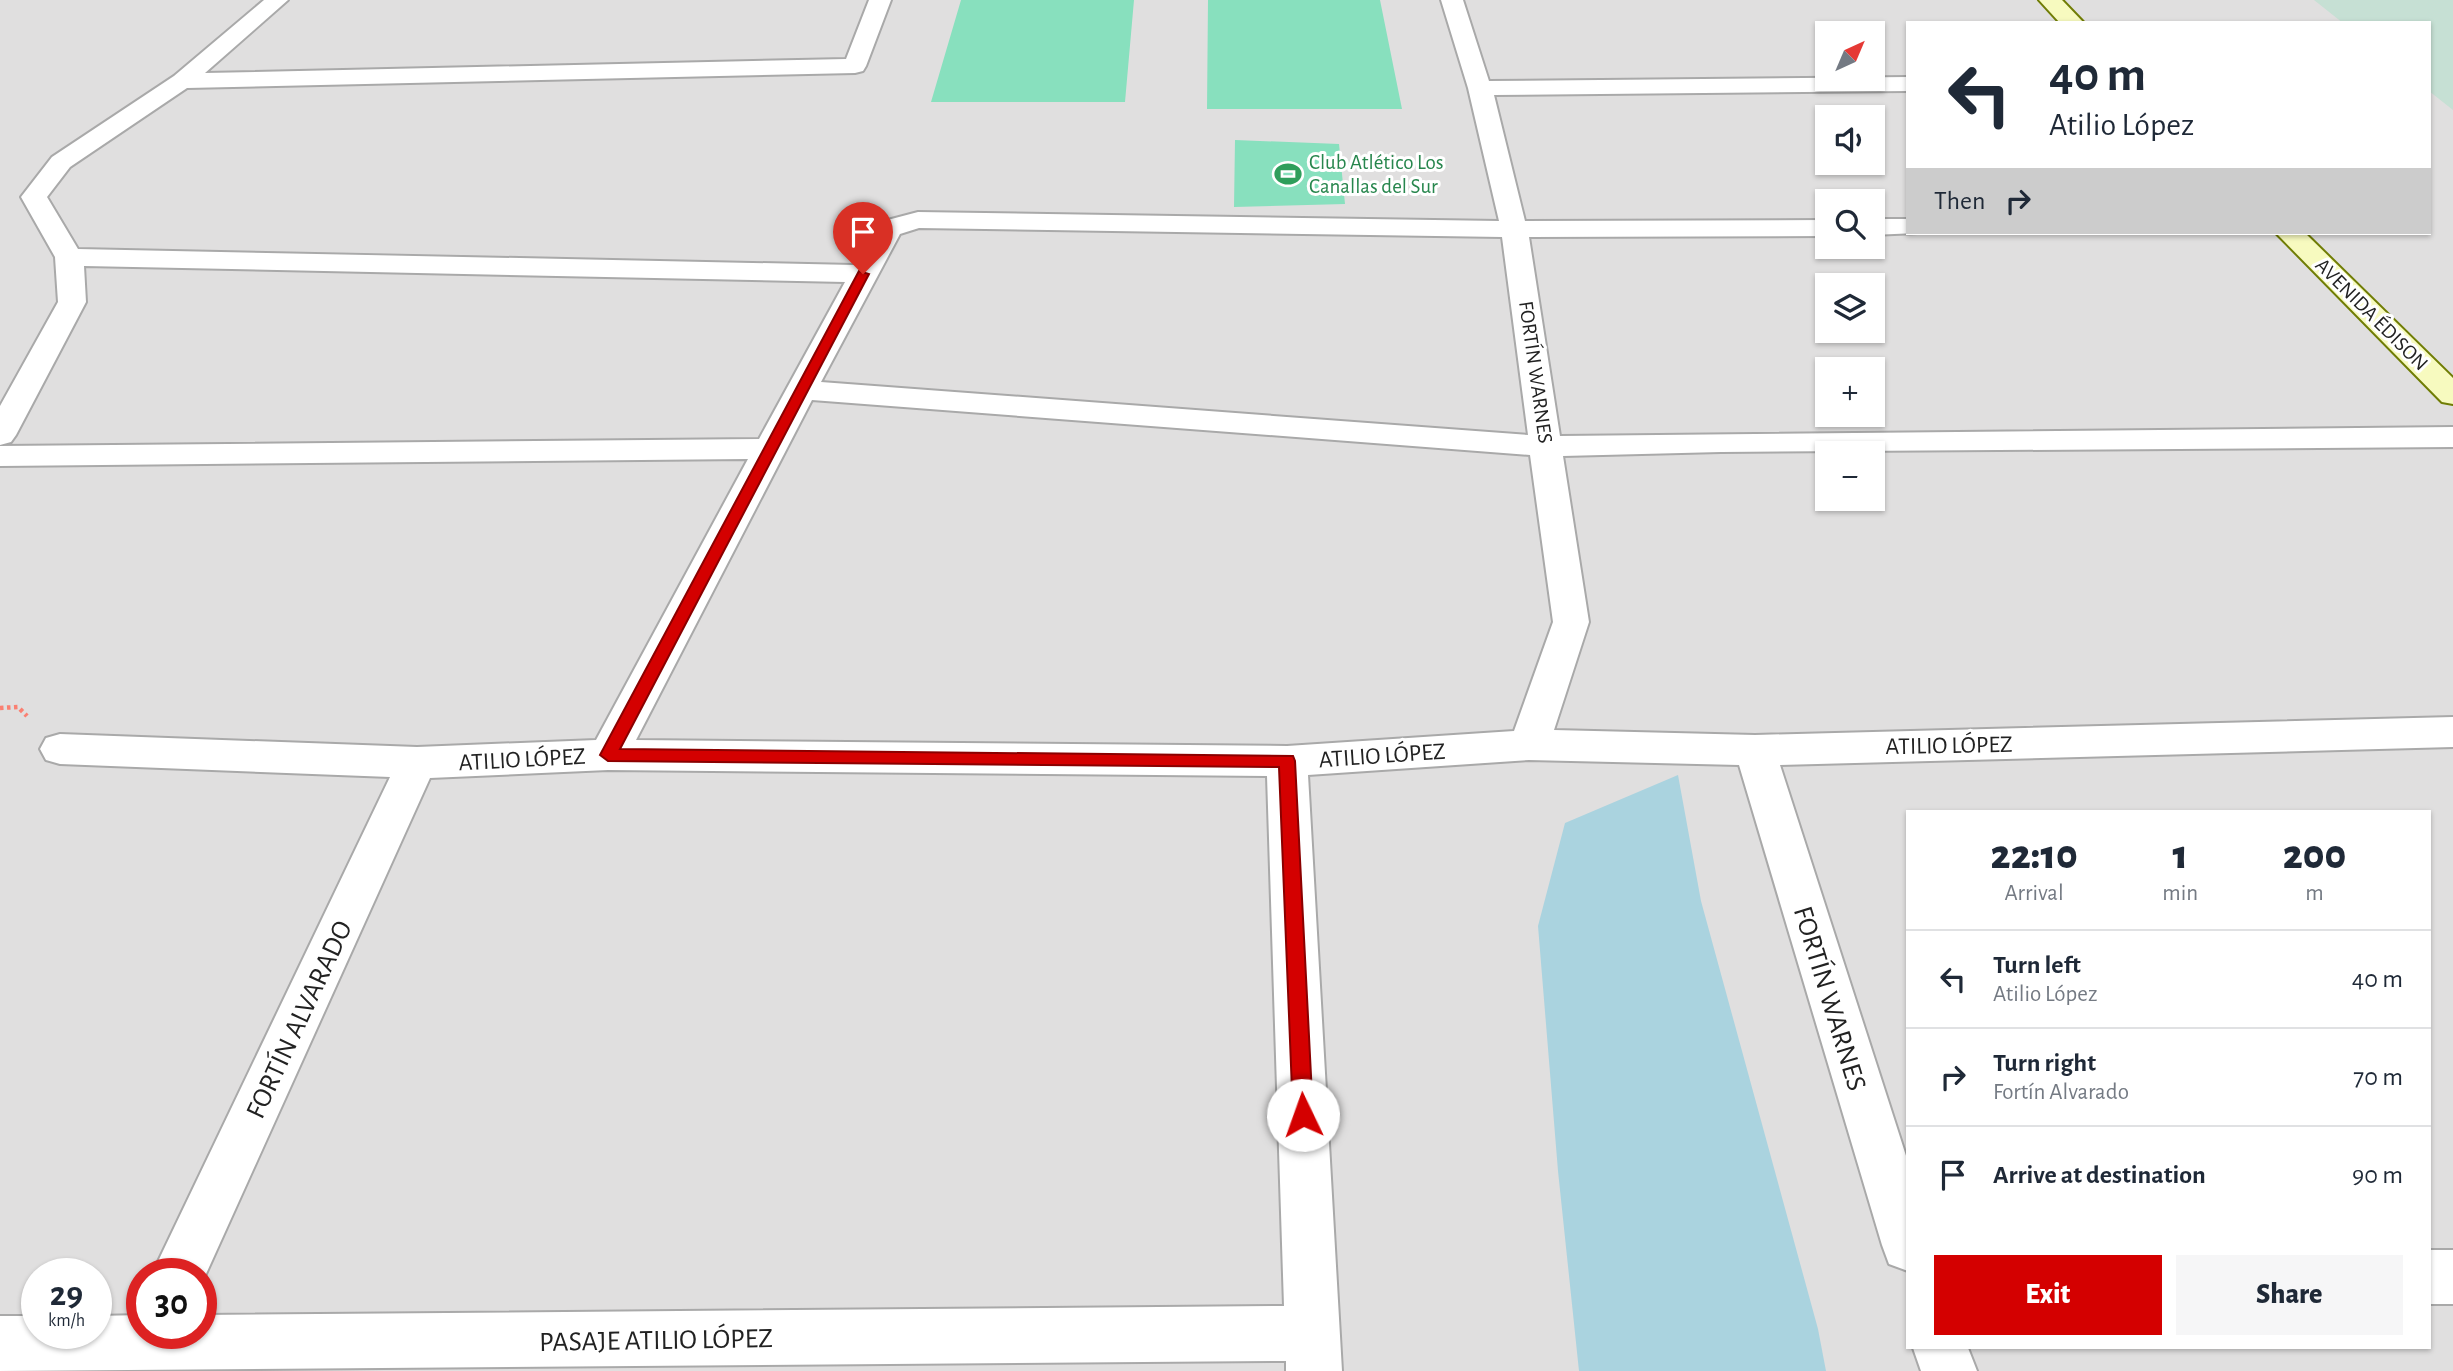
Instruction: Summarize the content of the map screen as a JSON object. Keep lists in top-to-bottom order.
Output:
{
  "streets": {
    "main road": ["AVENIDA ÉDISON"],
    "street": [
      "FORTÍN WARNES",
      "ATILIO LÓPEZ",
      "FORTÍN ALVARADO",
      "PASAJE ATILIO LÓPEZ"
    ]
  },
  "crossings": [
    ["FORTÍN WARNES", "ATILIO LÓPEZ"],
    ["ATILIO LÓPEZ", "FORTÍN ALVARADO"]
  ],
  "places": {
    "sports": ["Club Atlético Los Canallas del Sur"]
  },
  "north": "top right",
  "page": {
    "map_buttons": ["+", "−"],
    "turn": ["40 m", "Atilio López"],
    "then": "Then",
    "eta": [
      "22:10",
      "Arrival",
      "1",
      "min",
      "200",
      "m"
    ],
    "list": [
      {
        "name": "Turn left",
        "note": "Atilio López",
        "value": "40 m"
      },
      {
        "name": "Turn right",
        "note": "Fortín Alvarado",
        "value": "70 m"
      },
      {
        "name": "Arrive at destination",
        "value": "90 m"
      }
    ],
    "buttons": ["Exit", "Share"],
    "speed": "29 km/h",
    "limit": "30"
  }
}
